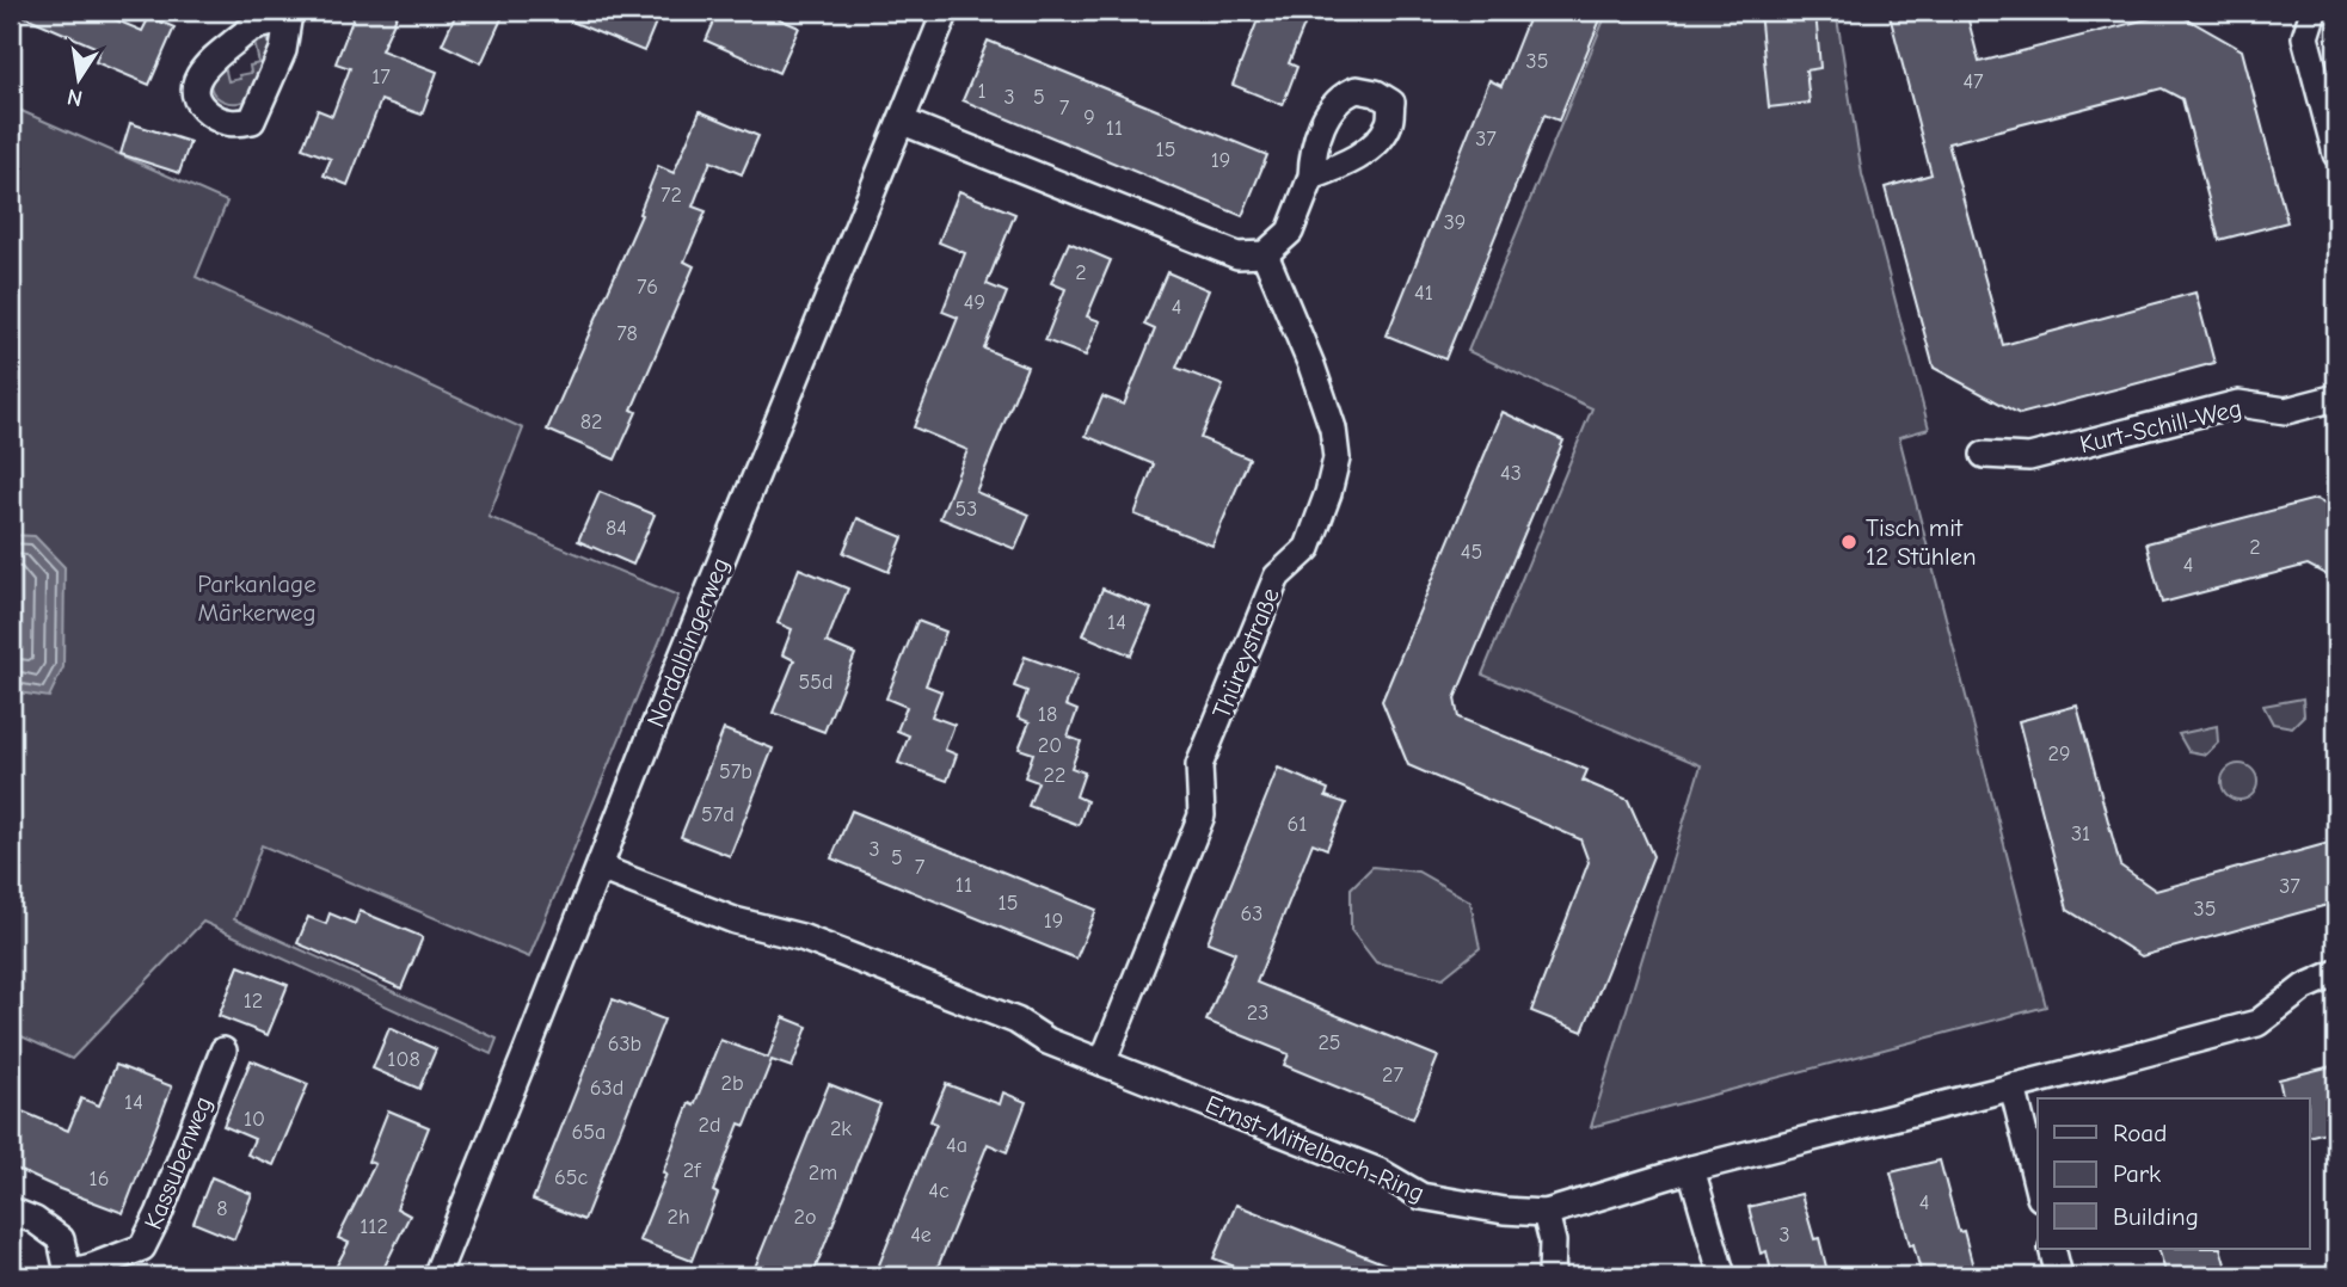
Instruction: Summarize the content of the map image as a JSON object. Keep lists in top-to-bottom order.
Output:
{
  "streets": {
    "street": [
      "Kurt-Schill-Weg",
      "Nordalbingerweg",
      "Thüreystraße",
      "Ernst-Mittelbach-Ring",
      "Kassubenweg"
    ]
  },
  "crossings": [
    ["Nordalbingerweg", "Ernst-Mittelbach-Ring"],
    ["Thüreystraße", "Ernst-Mittelbach-Ring"]
  ],
  "parks": ["Parkanlage Märkerweg"],
  "places": ["Tisch mit 12 Stühlen"],
  "house_numbers": [
    "35",
    "17",
    "47",
    "1",
    "3",
    "5",
    "7",
    "9",
    "11",
    "37",
    "15",
    "19",
    "72",
    "39",
    "2",
    "76",
    "41",
    "49",
    "4",
    "78",
    "82",
    "43",
    "53",
    "84",
    "2",
    "45",
    "4",
    "14",
    "55d",
    "18",
    "20",
    "29",
    "57b",
    "22",
    "57d",
    "61",
    "31",
    "3",
    "5",
    "7",
    "11",
    "37",
    "15",
    "35",
    "63",
    "19",
    "12",
    "23",
    "25",
    "63b",
    "108",
    "27",
    "2b",
    "63d",
    "14",
    "10",
    "2d",
    "2k",
    "65a",
    "4a",
    "2f",
    "2m",
    "65c",
    "16",
    "4c",
    "4",
    "8",
    "2h",
    "2o",
    "112",
    "4e",
    "3"
  ],
  "legend": ["Road", "Park", "Building"],
  "north": "bottom"
}
